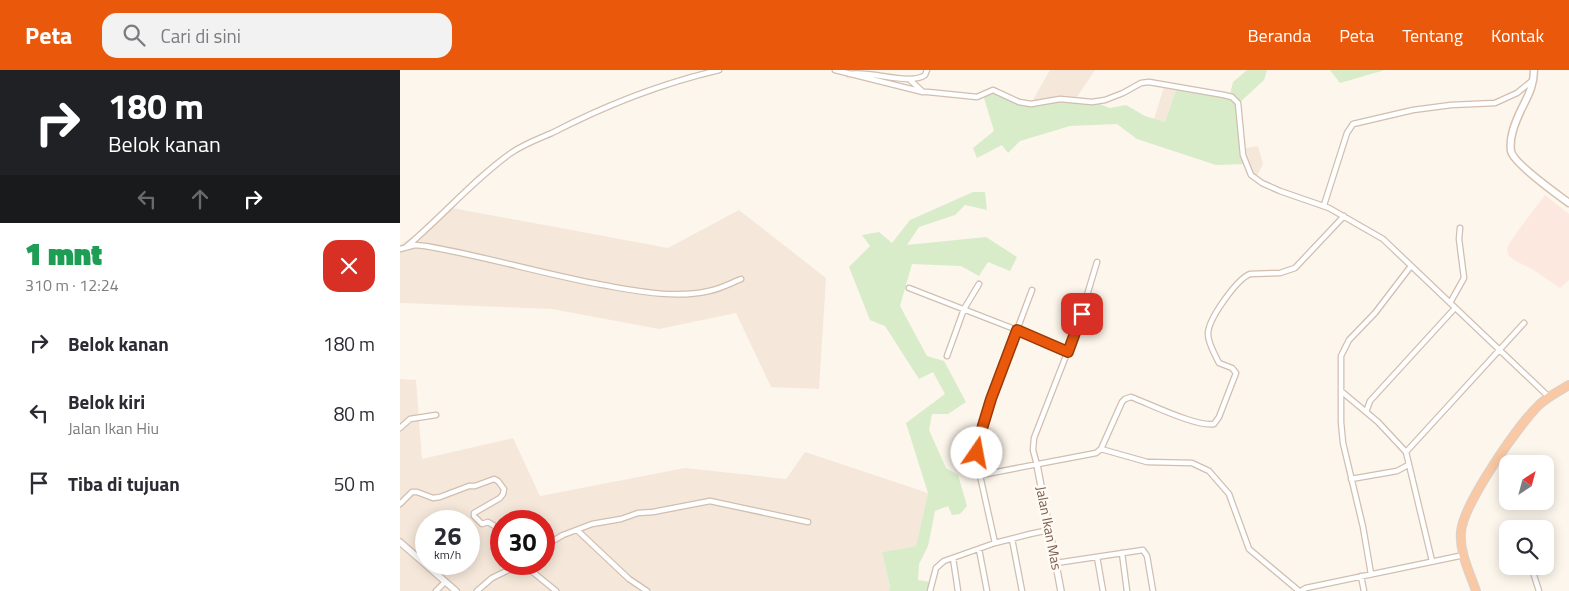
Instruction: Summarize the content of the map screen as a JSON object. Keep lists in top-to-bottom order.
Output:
{
  "streets": {
    "street": ["Jalan Ikan Mas"]
  },
  "north": "top right",
  "page": {
    "header": "Peta",
    "search": "Cari di sini",
    "nav": [
      "Beranda",
      "Peta",
      "Tentang",
      "Kontak"
    ],
    "turn": ["180 m", "Belok kanan"],
    "heading": ["1 mnt", "310 m · 12:24"],
    "list": [
      {
        "name": "Belok kanan",
        "value": "180 m"
      },
      {
        "name": "Belok kiri",
        "note": "Jalan Ikan Hiu",
        "value": "80 m"
      },
      {
        "name": "Tiba di tujuan",
        "value": "50 m"
      }
    ],
    "speed": "26 km/h",
    "limit": "30"
  }
}
